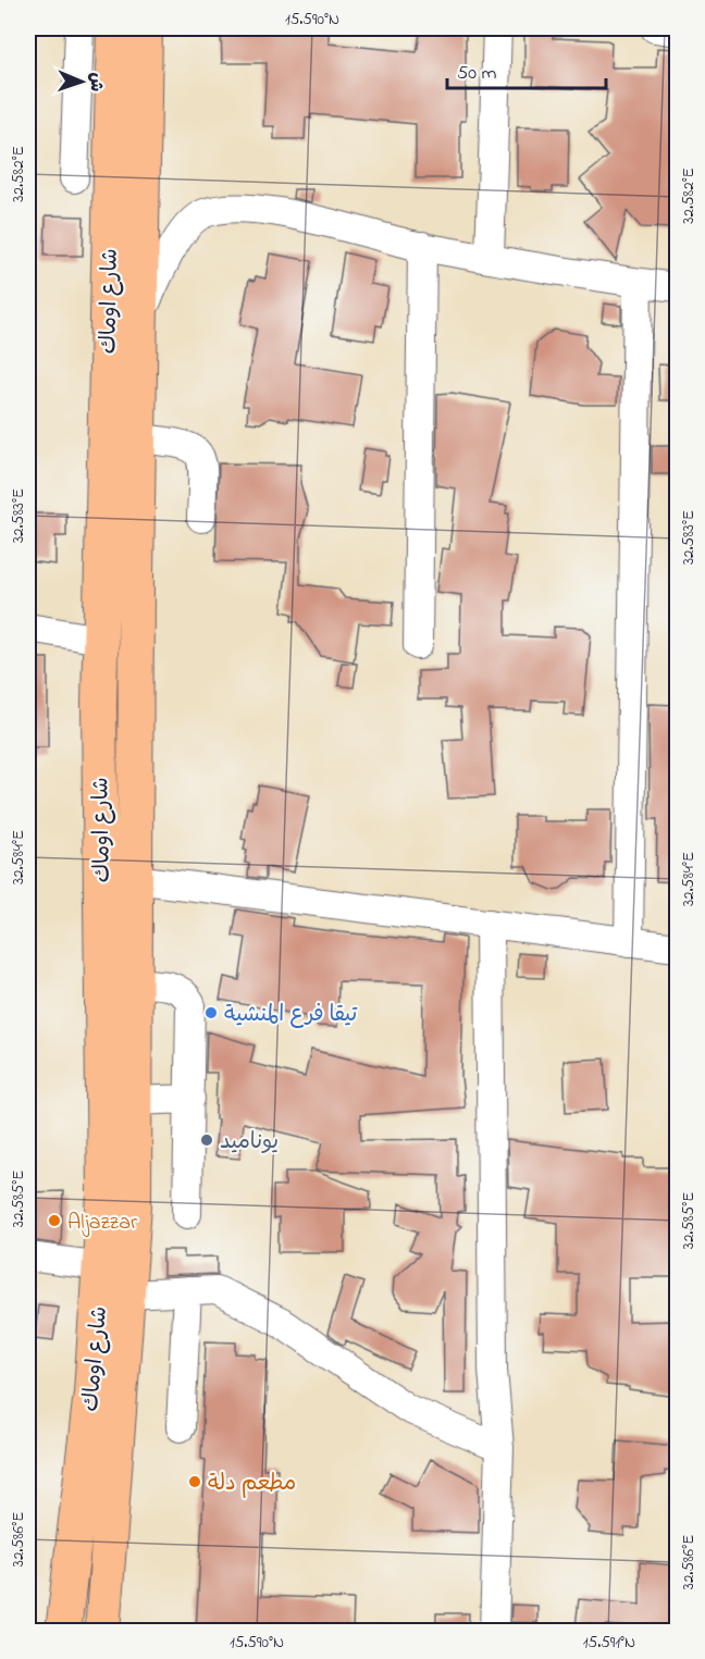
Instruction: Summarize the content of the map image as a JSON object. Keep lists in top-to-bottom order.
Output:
{
  "streets": {
    "main road": ["شارع اوماك"]
  },
  "places": [
    "تيقا فرع المنشية",
    "يوناميد",
    "Aljazzar",
    "مطعم دلة"
  ],
  "scale_bar": "50 m",
  "north": "right",
  "coordinates": [
    "15.590°N",
    "32.582°E",
    "32.583°E",
    "32.584°E",
    "32.585°E",
    "32.586°E",
    "15.591°N"
  ]
}
